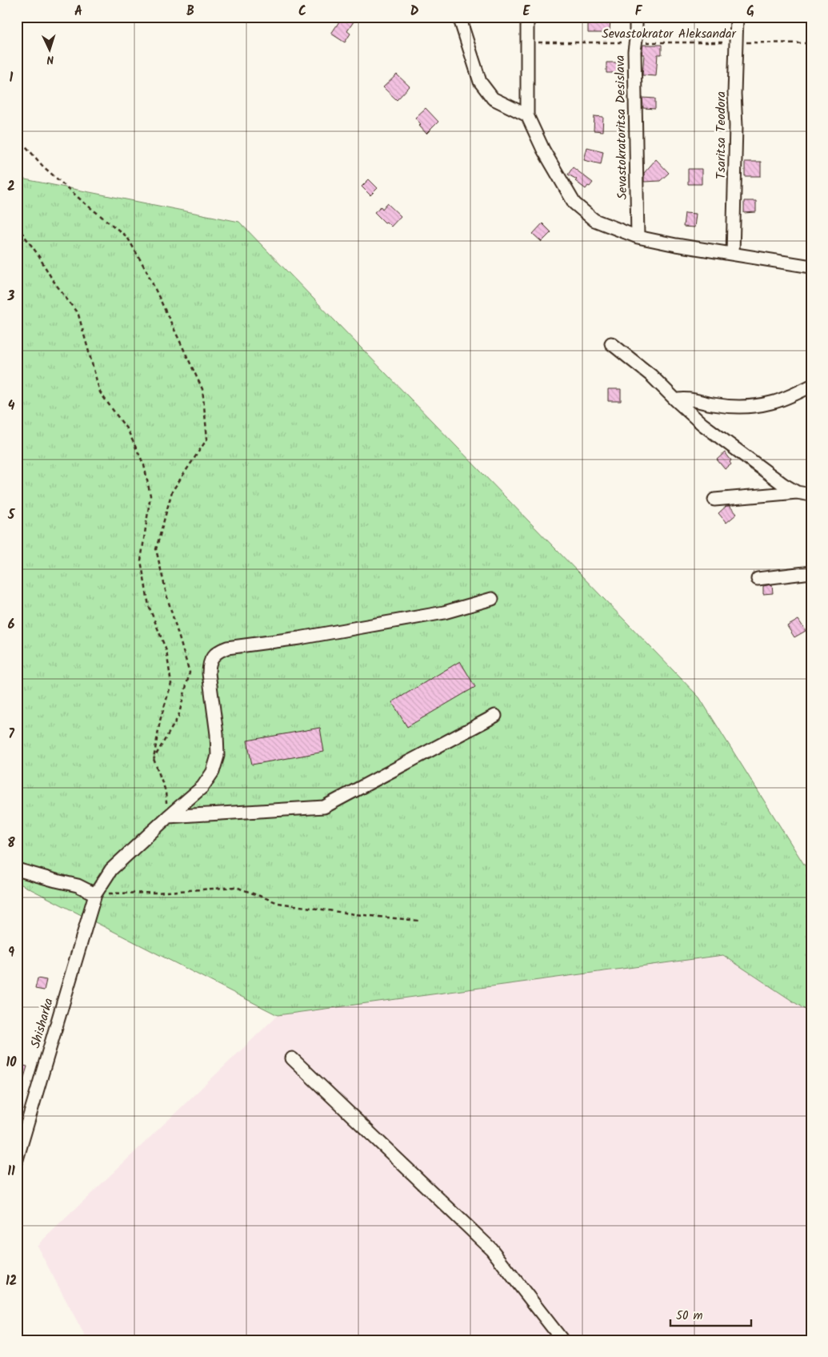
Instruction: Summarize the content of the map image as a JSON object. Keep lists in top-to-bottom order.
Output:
{
  "streets": {
    "street": ["Sevastokratoritsa Desislava", "Tsaritsa Teodora", "Shisharka"],
    "path": ["Sevastokrator Aleksandar"]
  },
  "crossings": [
    ["Sevastokrator Aleksandar", "Sevastokratoritsa Desislava"],
    ["Sevastokrator Aleksandar", "Tsaritsa Teodora"]
  ],
  "scale_bar": "50 m",
  "north": "bottom",
  "grid": {
    "columns": [
      "A",
      "B",
      "C",
      "D",
      "E",
      "F",
      "G"
    ],
    "rows": [
      "1",
      "2",
      "3",
      "4",
      "5",
      "6",
      "7",
      "8",
      "9",
      "10",
      "11",
      "12"
    ]
  }
}
